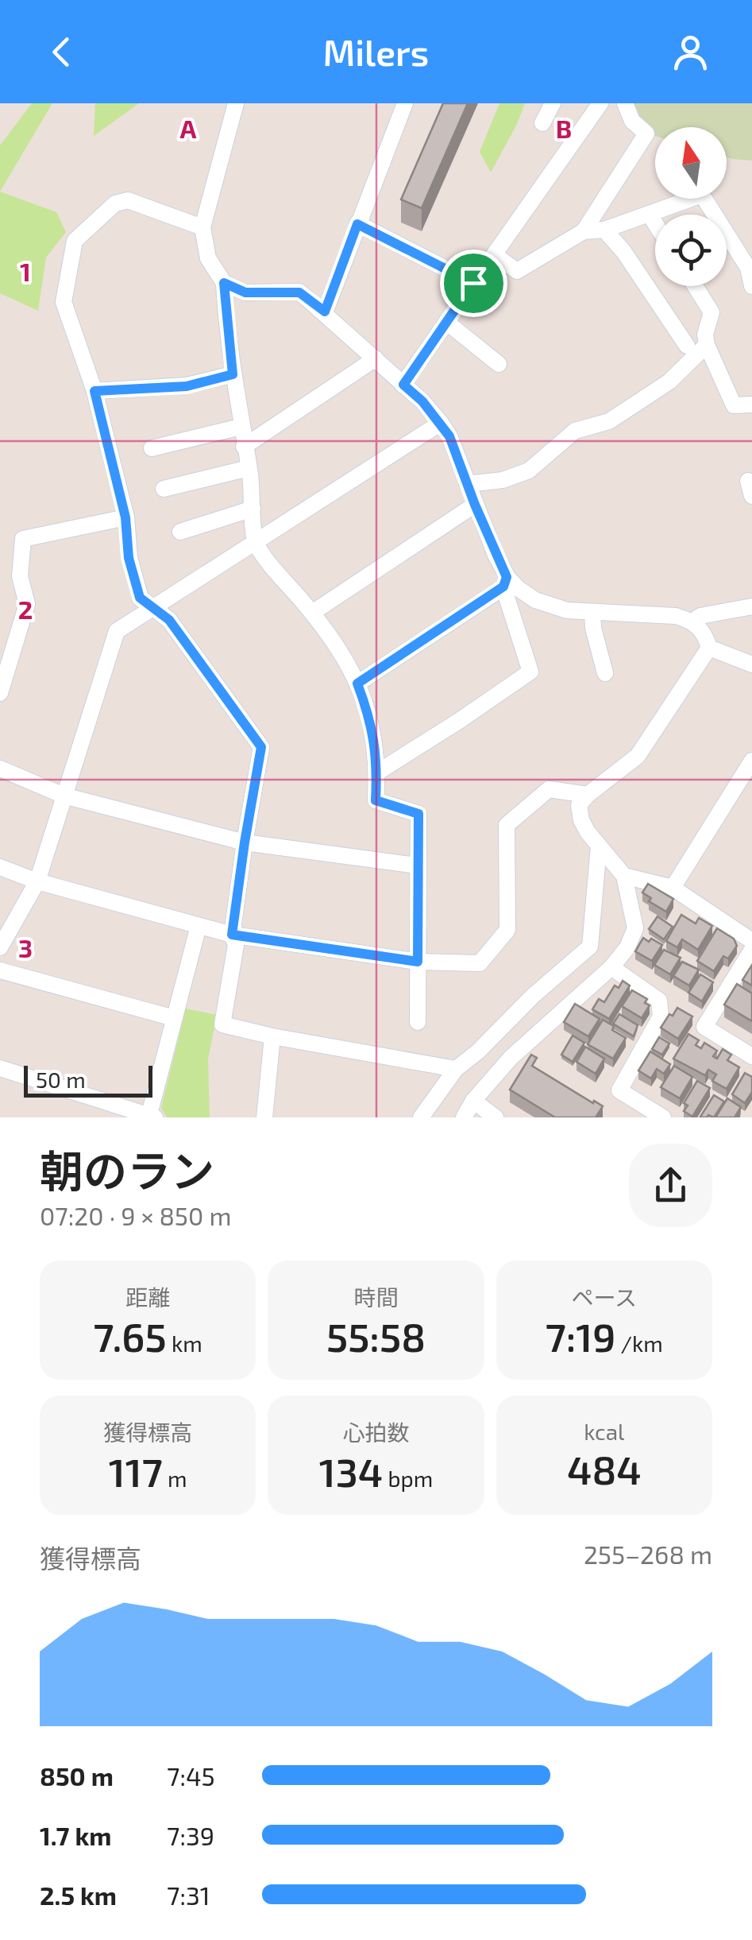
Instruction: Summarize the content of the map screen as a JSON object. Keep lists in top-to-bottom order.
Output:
{
  "scale_bar": "50 m",
  "north": "top",
  "page": {
    "header": "Milers",
    "scale": "50 m",
    "heading": ["朝のラン", "07:20 · 9 × 850 m"],
    "stats": [
      ["距離", "7.65 km"],
      ["時間", "55:58"],
      ["ペース", "7:19 /km"],
      ["獲得標高", "117 m"],
      ["心拍数", "134 bpm"],
      ["kcal", "484"]
    ],
    "chart": ["獲得標高", "255–268 m"],
    "list": [
      {
        "name": "850 m",
        "note": "7:45"
      },
      {
        "name": "1.7 km",
        "note": "7:39"
      },
      {
        "name": "2.5 km",
        "note": "7:31"
      }
    ]
  },
  "grid": {
    "columns": ["A", "B"],
    "rows": ["1", "2", "3"]
  }
}
